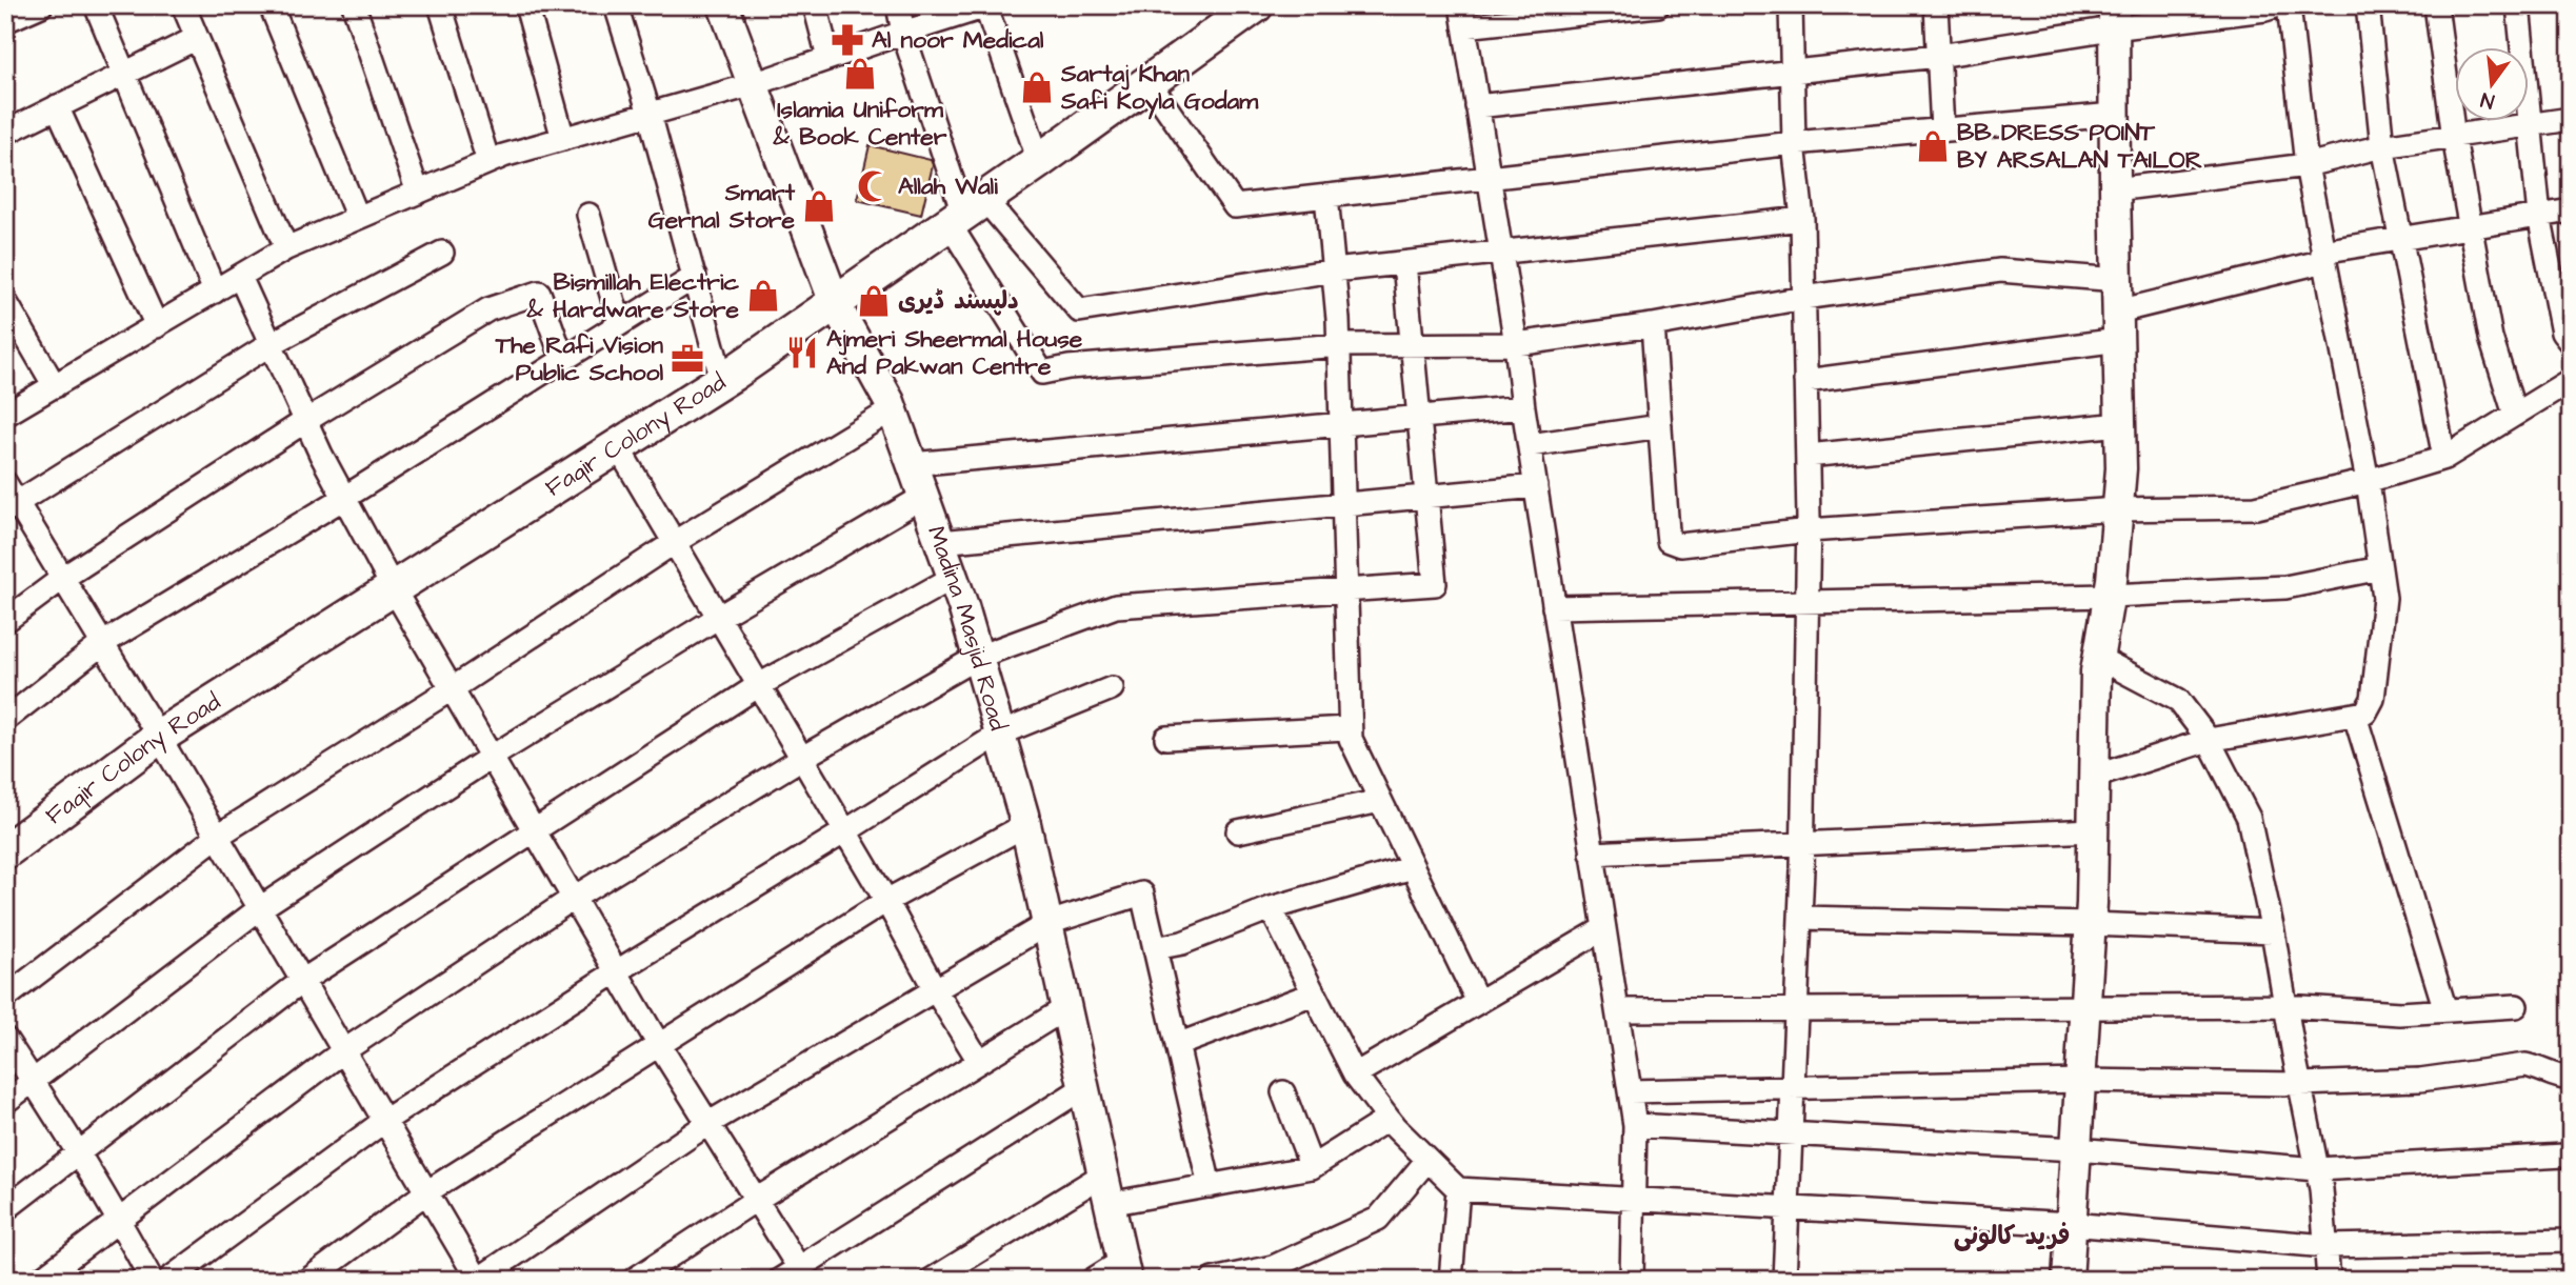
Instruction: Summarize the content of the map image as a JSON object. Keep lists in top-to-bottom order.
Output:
{
  "streets": {
    "main road": ["Faqir Colony Road"],
    "street": ["Madina Masjid Road"]
  },
  "crossings": [
    ["Faqir Colony Road", "Madina Masjid Road"]
  ],
  "districts": ["فرید کالونی"],
  "places": {
    "pharmacy": ["Al noor Medical"],
    "shop": [
      "Islamia Uniform & Book Center",
      "Sartaj Khan Safi Koyla Godam",
      "BB DRESS POINT BY ARSALAN TAILOR",
      "Smart Gernal Store",
      "Bismillah Electric & Hardware Store",
      "دلپسند ڈیری"
    ],
    "mosque": ["Allah Wali"],
    "restaurant": ["Ajmeri Sheermal House And Pakwan Centre"],
    "office": ["The Rafi Vision Public School"]
  },
  "north": "bottom"
}
